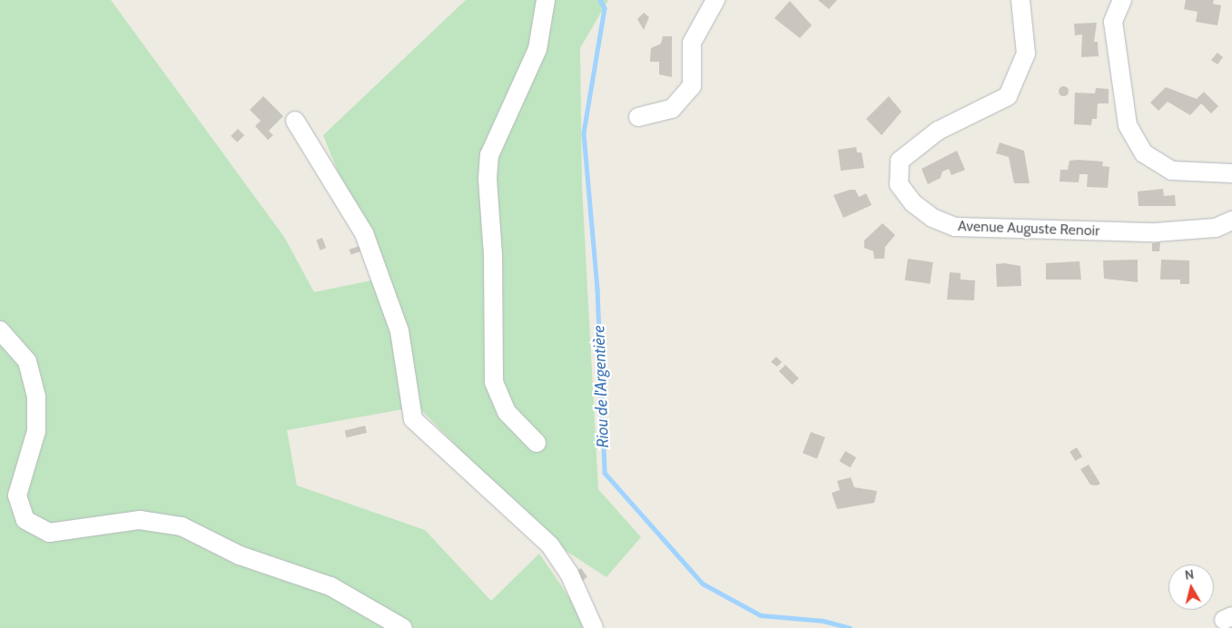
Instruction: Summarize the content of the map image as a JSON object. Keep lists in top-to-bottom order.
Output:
{
  "streets": {
    "street": ["Avenue Auguste Renoir"]
  },
  "water": ["Riou de l'Argentière"],
  "north": "top"
}
